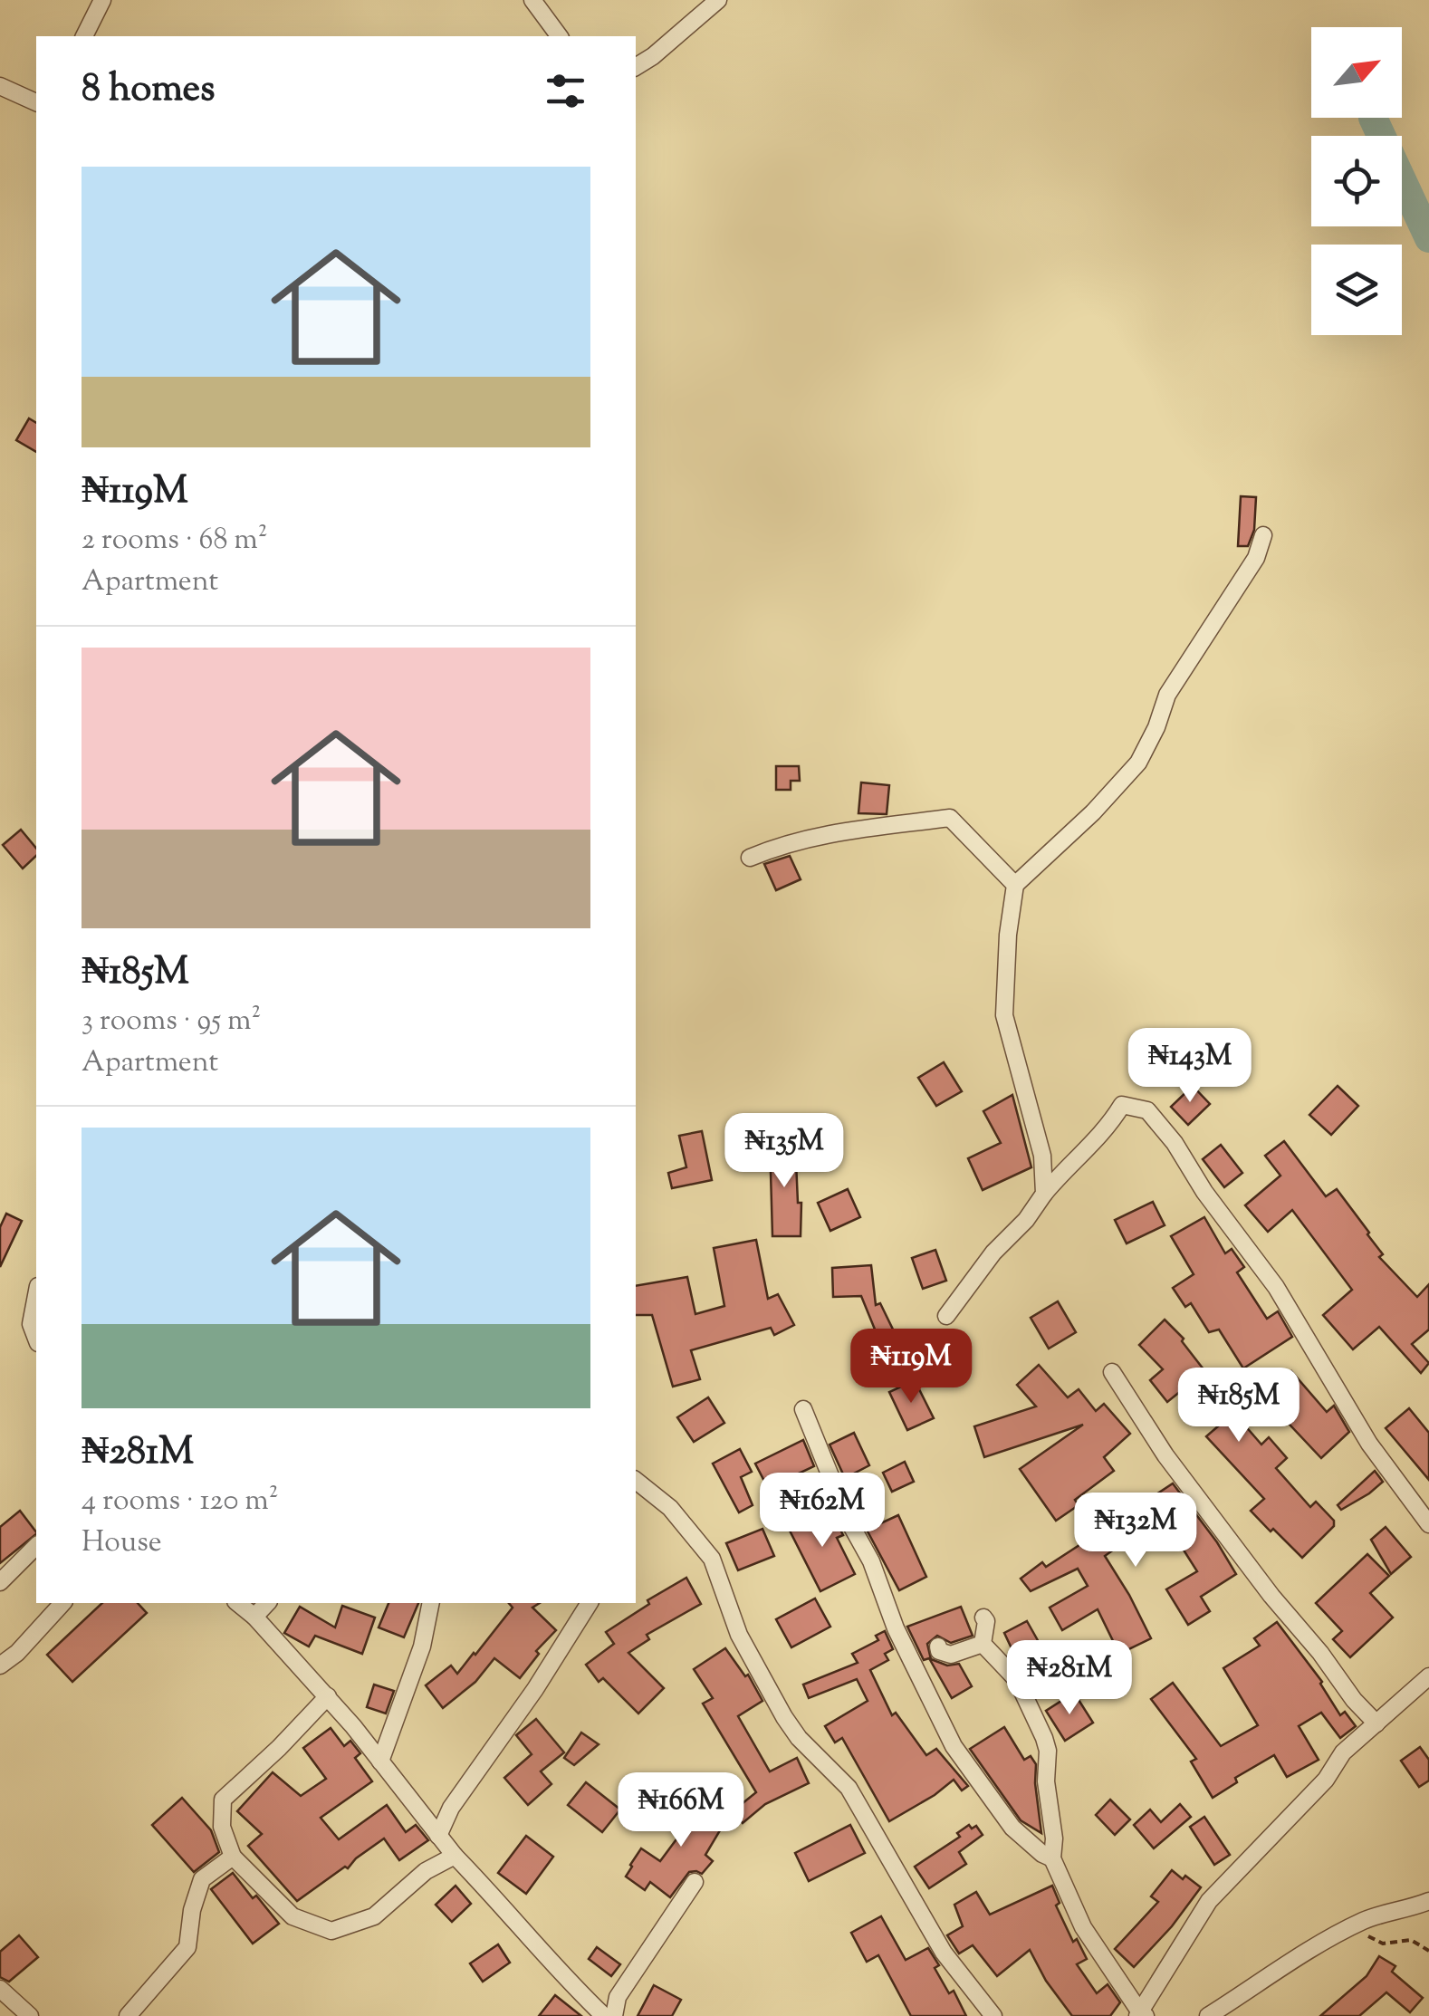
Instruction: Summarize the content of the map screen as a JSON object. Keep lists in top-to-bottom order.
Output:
{
  "north": "top right",
  "page": {
    "heading": "8 homes",
    "list": [
      {
        "name": "₦119M",
        "note": "2 rooms · 68 m² · Apartment"
      },
      {
        "name": "₦185M",
        "note": "3 rooms · 95 m² · Apartment"
      },
      {
        "name": "₦281M",
        "note": "4 rooms · 120 m² · House"
      }
    ],
    "price": [
      "₦143M",
      "₦135M",
      "₦119M",
      "₦185M",
      "₦162M",
      "₦132M",
      "₦281M",
      "₦166M"
    ]
  }
}
